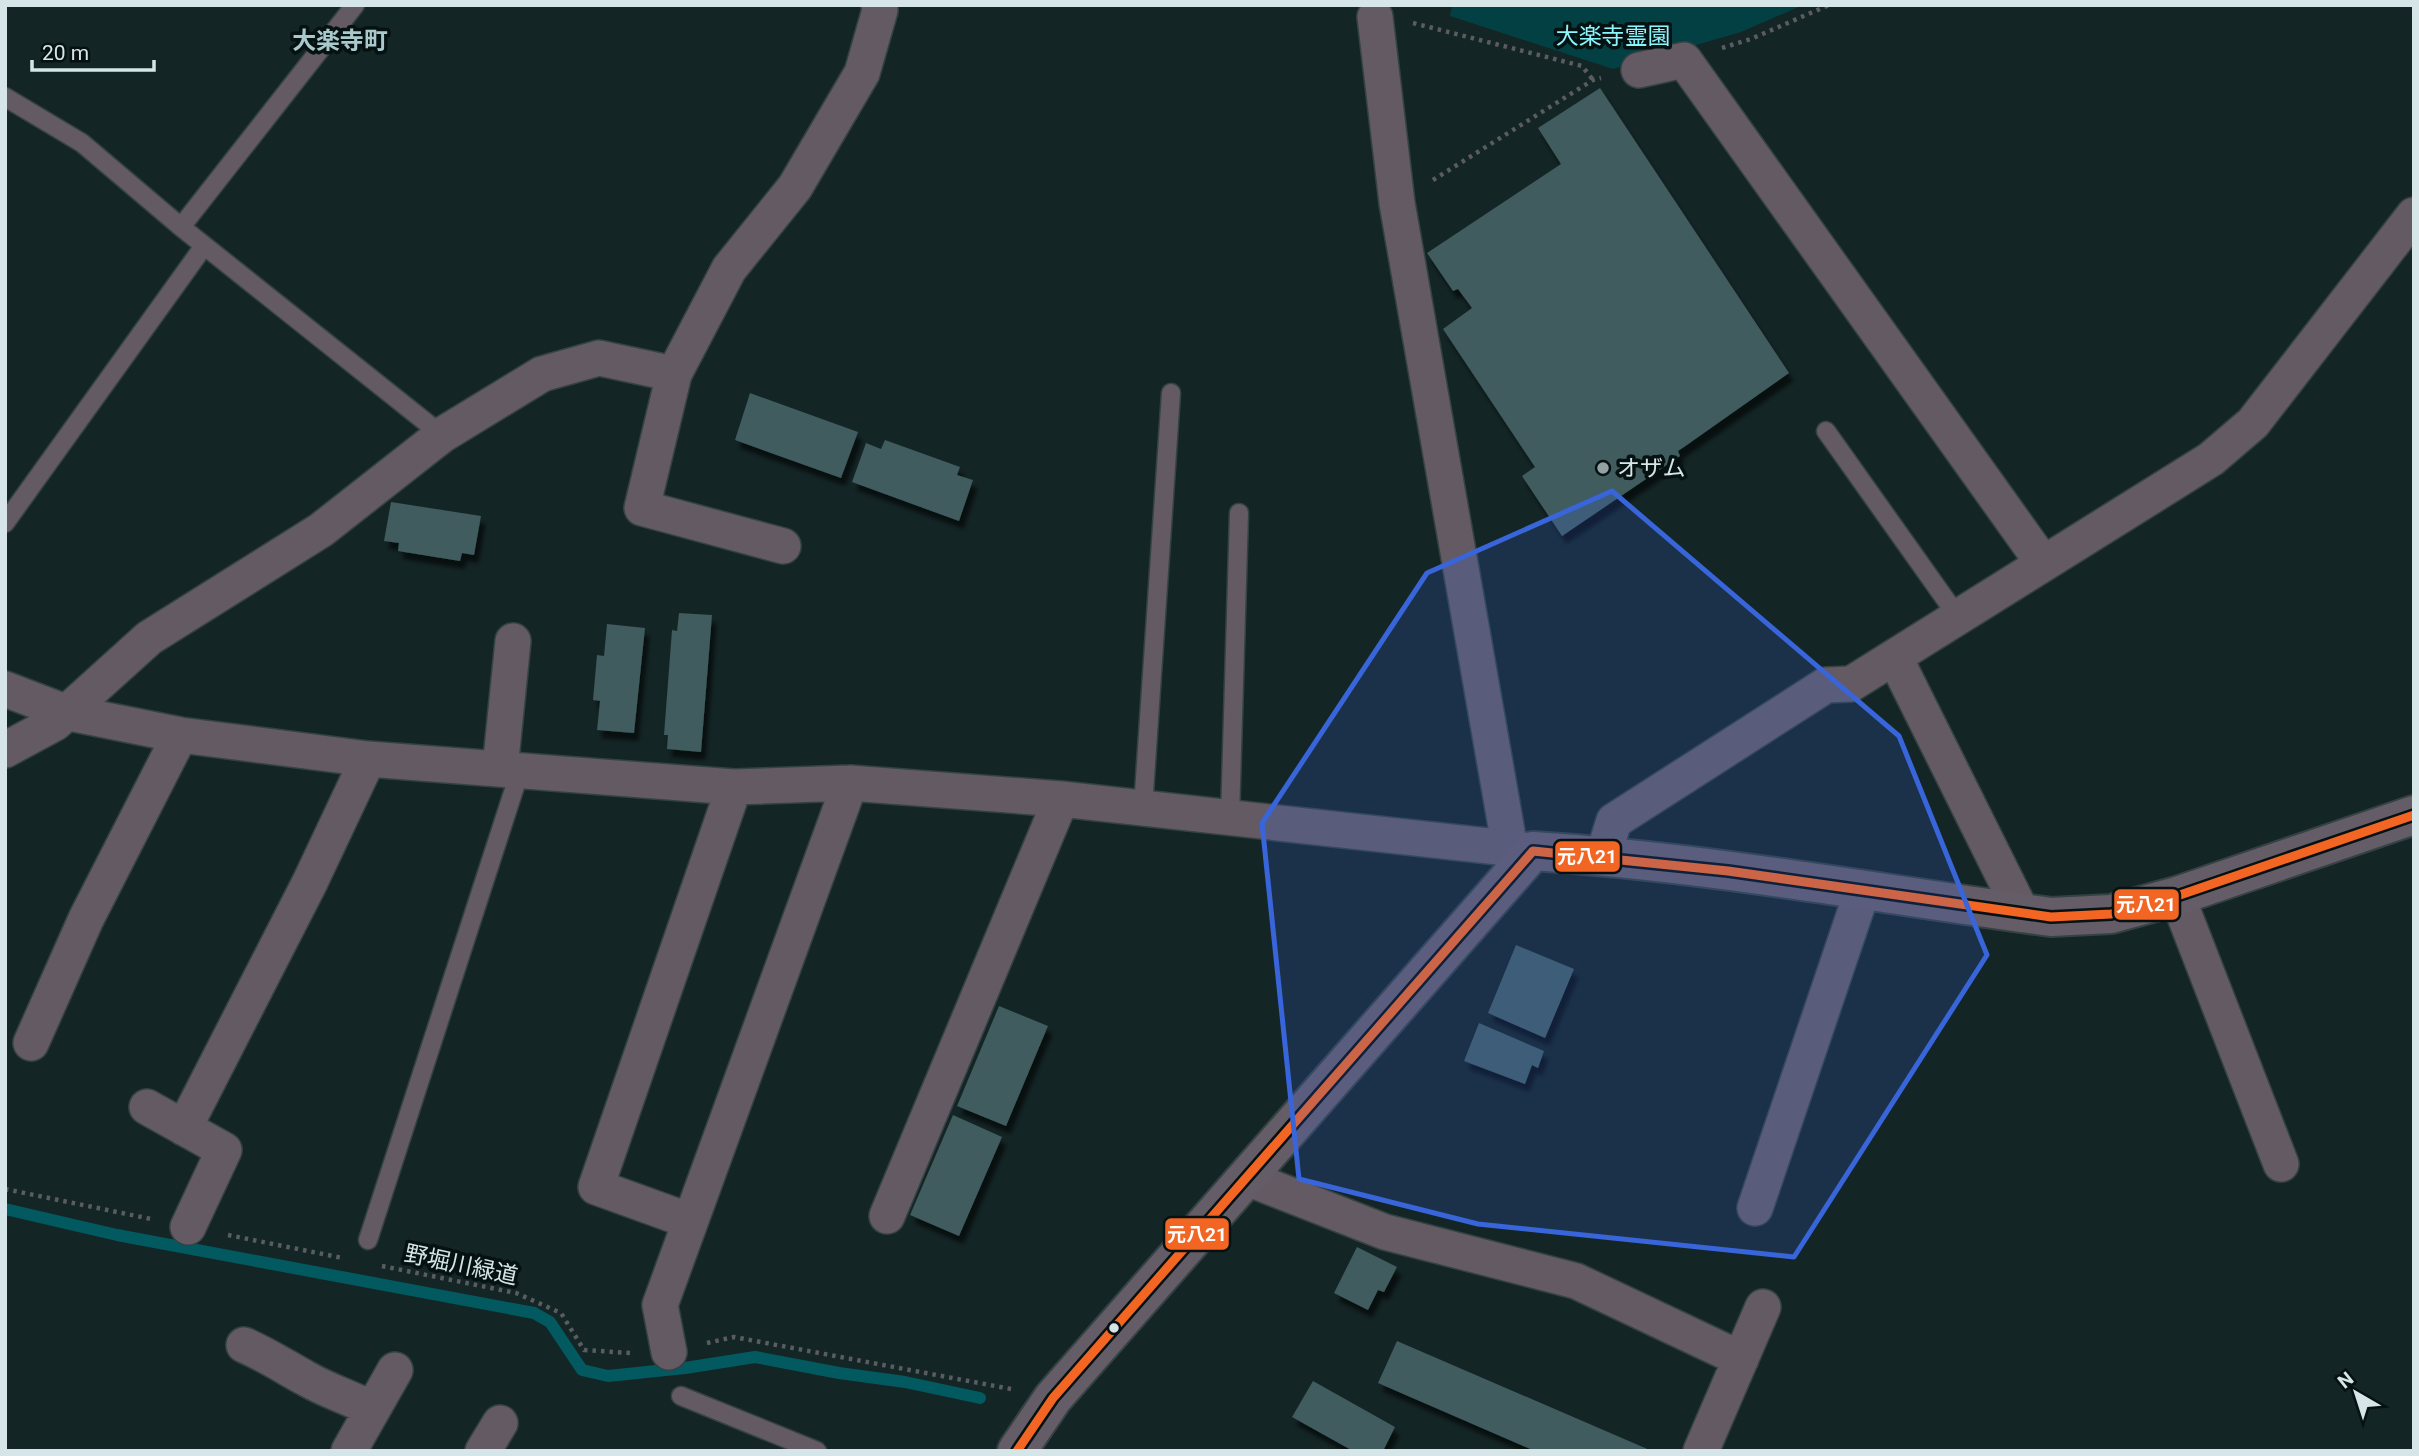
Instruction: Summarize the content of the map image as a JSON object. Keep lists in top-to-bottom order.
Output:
{
  "streets": {
    "path": ["野堀川緑道"]
  },
  "districts": ["大楽寺町"],
  "parks": ["大楽寺霊園"],
  "places": ["オザム"],
  "lines": ["transit line 元八21"],
  "scale_bar": "20 m",
  "north": "top left"
}
